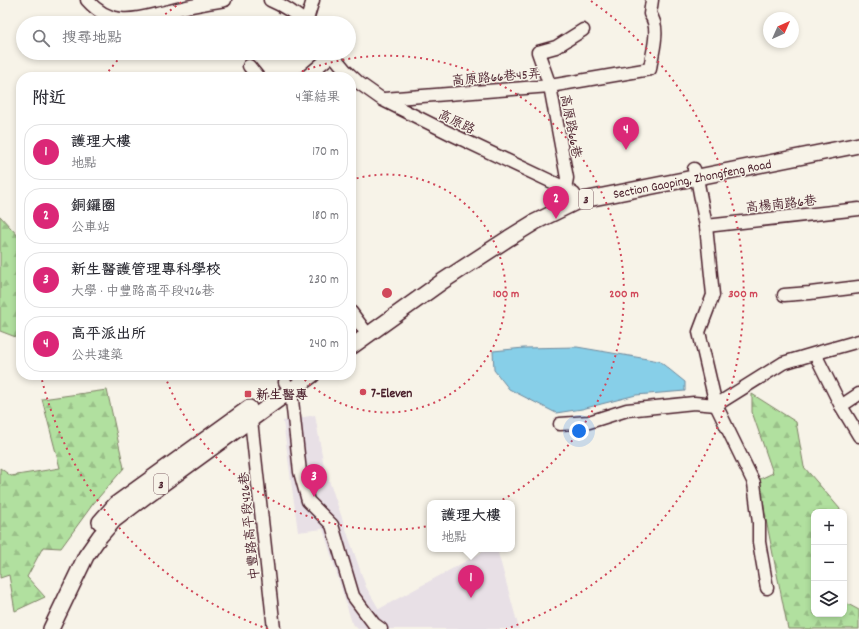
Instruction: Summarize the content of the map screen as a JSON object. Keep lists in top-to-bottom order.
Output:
{
  "streets": {
    "main road": ["Section Gaoping, Zhongfeng Road", "3"],
    "street": [
      "高原路66巷45弄",
      "高原路",
      "高原路66巷",
      "高楊南路6巷",
      "中豐路高平段426巷"
    ]
  },
  "crossings": [
    ["高原路66巷45弄", "高原路"],
    ["高原路66巷45弄", "高原路66巷"],
    ["高原路", "高原路66巷"],
    ["高原路", "Section Gaoping, Zhongfeng Road"],
    ["高原路66巷", "Section Gaoping, Zhongfeng Road"],
    ["3", "中豐路高平段426巷"]
  ],
  "places": {
    "other": ["7-Eleven"],
    "transit": ["新生醫專"]
  },
  "north": "top right",
  "page": {
    "search": "搜尋地點",
    "heading": ["附近", "4筆結果"],
    "pins": [
      "4",
      "2",
      "3",
      "1"
    ],
    "list": [
      {
        "mark": "1",
        "name": "護理大樓",
        "note": "地點",
        "value": "170 m"
      },
      {
        "mark": "2",
        "name": "銅鑼圈",
        "note": "公車站",
        "value": "180 m"
      },
      {
        "mark": "3",
        "name": "新生醫護管理專科學校",
        "note": "大學 · 中豐路高平段426巷",
        "value": "230 m"
      },
      {
        "mark": "4",
        "name": "高平派出所",
        "note": "公共建築",
        "value": "240 m"
      }
    ],
    "popup": ["護理大樓", "地點"],
    "map_buttons": ["+", "−"]
  },
  "rings": ["100 m", "200 m", "300 m"]
}
